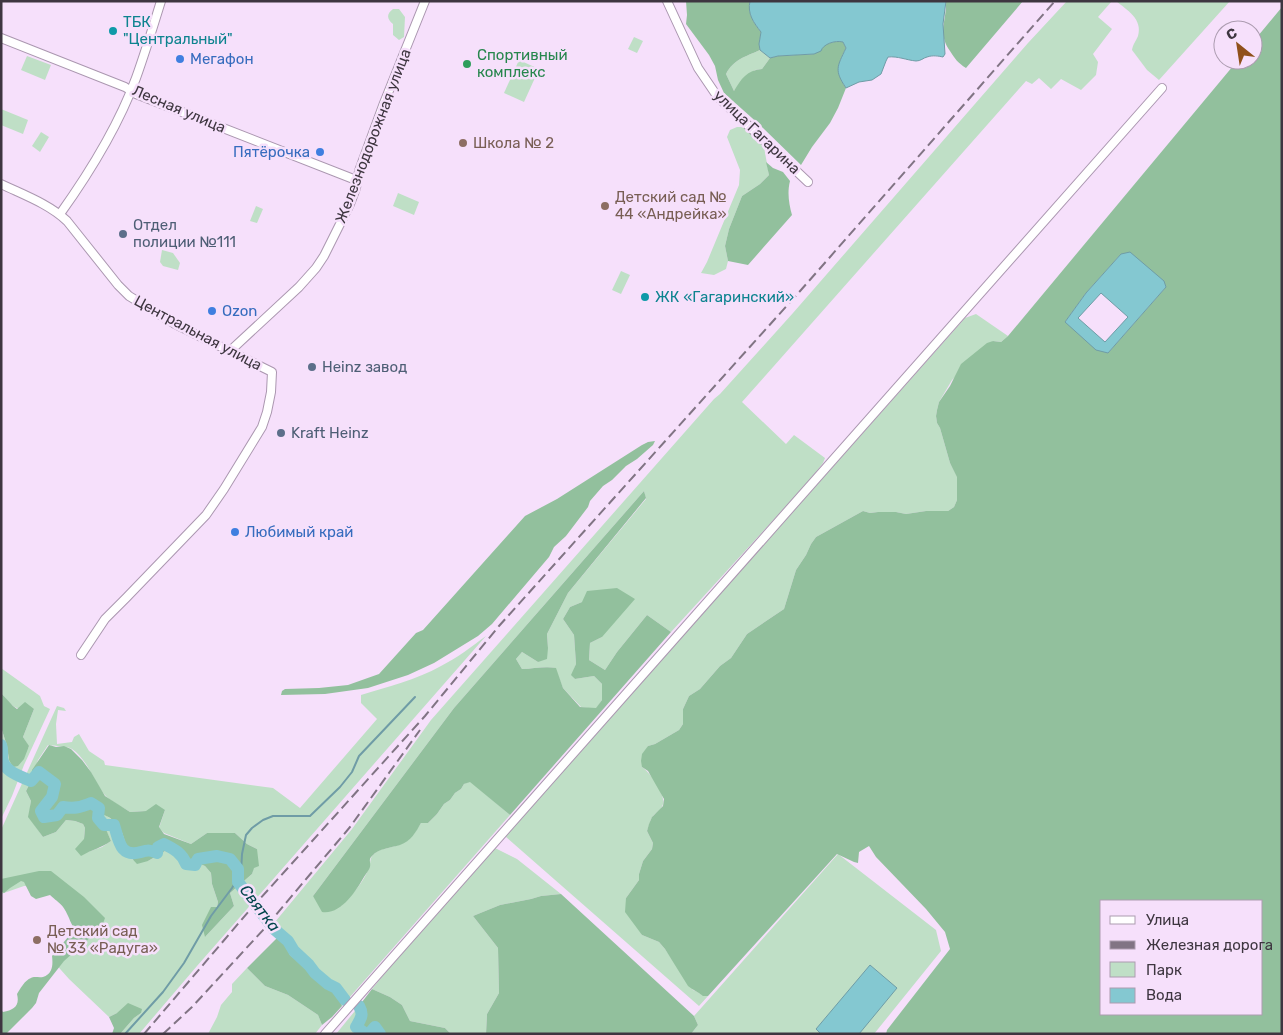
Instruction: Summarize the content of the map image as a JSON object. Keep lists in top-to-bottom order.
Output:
{
  "streets": {
    "street": [
      "Лесная улица",
      "улица Гагарина",
      "Железнодорожная улица",
      "Центральная улица"
    ]
  },
  "crossings": [
    ["Лесная улица", "Железнодорожная улица"],
    ["Железнодорожная улица", "Центральная улица"]
  ],
  "water": ["Святка"],
  "places": [
    "ТБК \"Центральный\"",
    "Мегафон",
    "Спортивный комплекс",
    "Школа № 2",
    "Пятёрочка",
    "Детский сад № 44 «Андрейка»",
    "Отдел полиции №111",
    "ЖК «Гагаринский»",
    "Ozon",
    "Heinz завод",
    "Kraft Heinz",
    "Любимый край",
    "Детский сад № 33 «Радуга»"
  ],
  "legend": [
    "Улица",
    "Железная дорога",
    "Парк",
    "Вода"
  ],
  "north": "top left"
}
